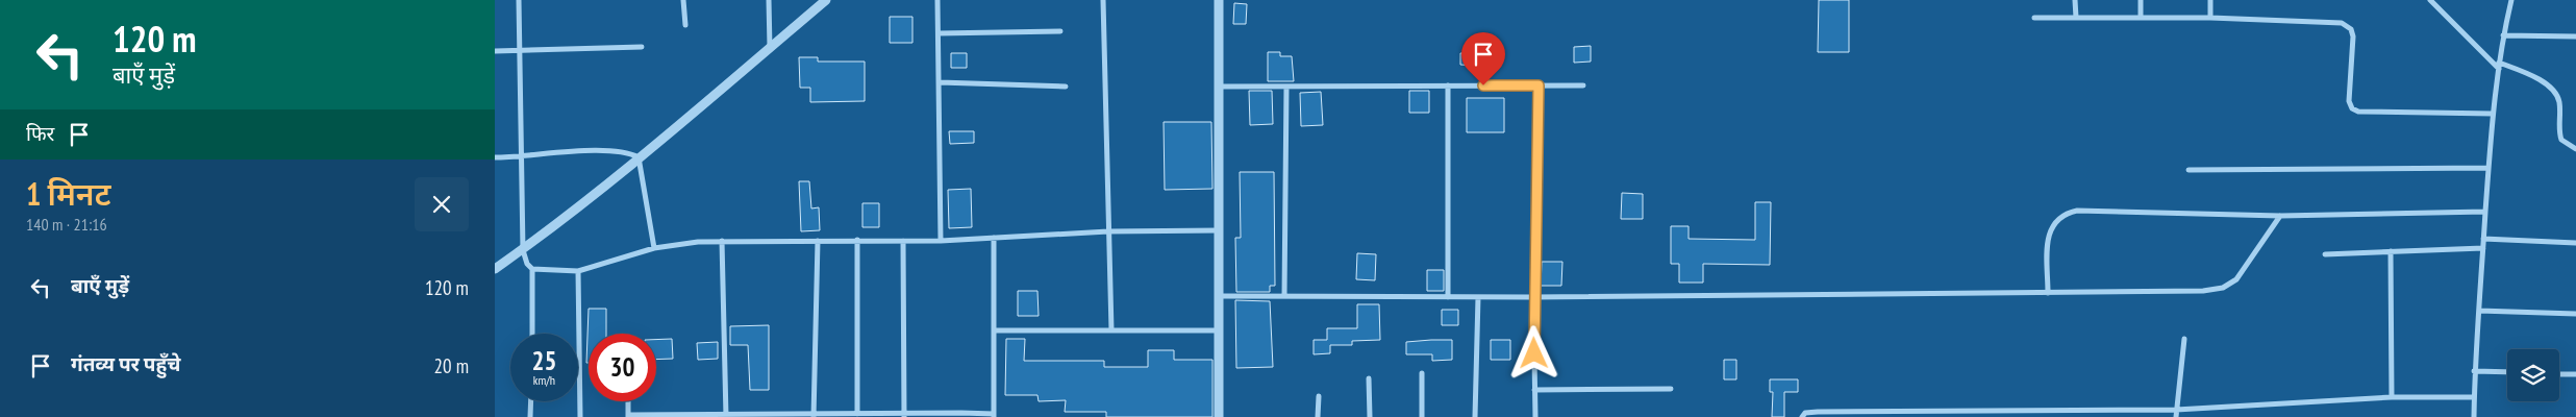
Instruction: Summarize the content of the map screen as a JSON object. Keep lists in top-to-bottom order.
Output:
{
  "page": {
    "turn": ["120 m", "बाएँ मुड़ें"],
    "then": "फिर",
    "heading": ["1 मिनट", "140 m · 21:16"],
    "list": [
      {
        "name": "बाएँ मुड़ें",
        "value": "120 m"
      },
      {
        "name": "गंतव्य पर पहुँचे",
        "value": "20 m"
      }
    ],
    "speed": "25 km/h",
    "limit": "30"
  }
}
